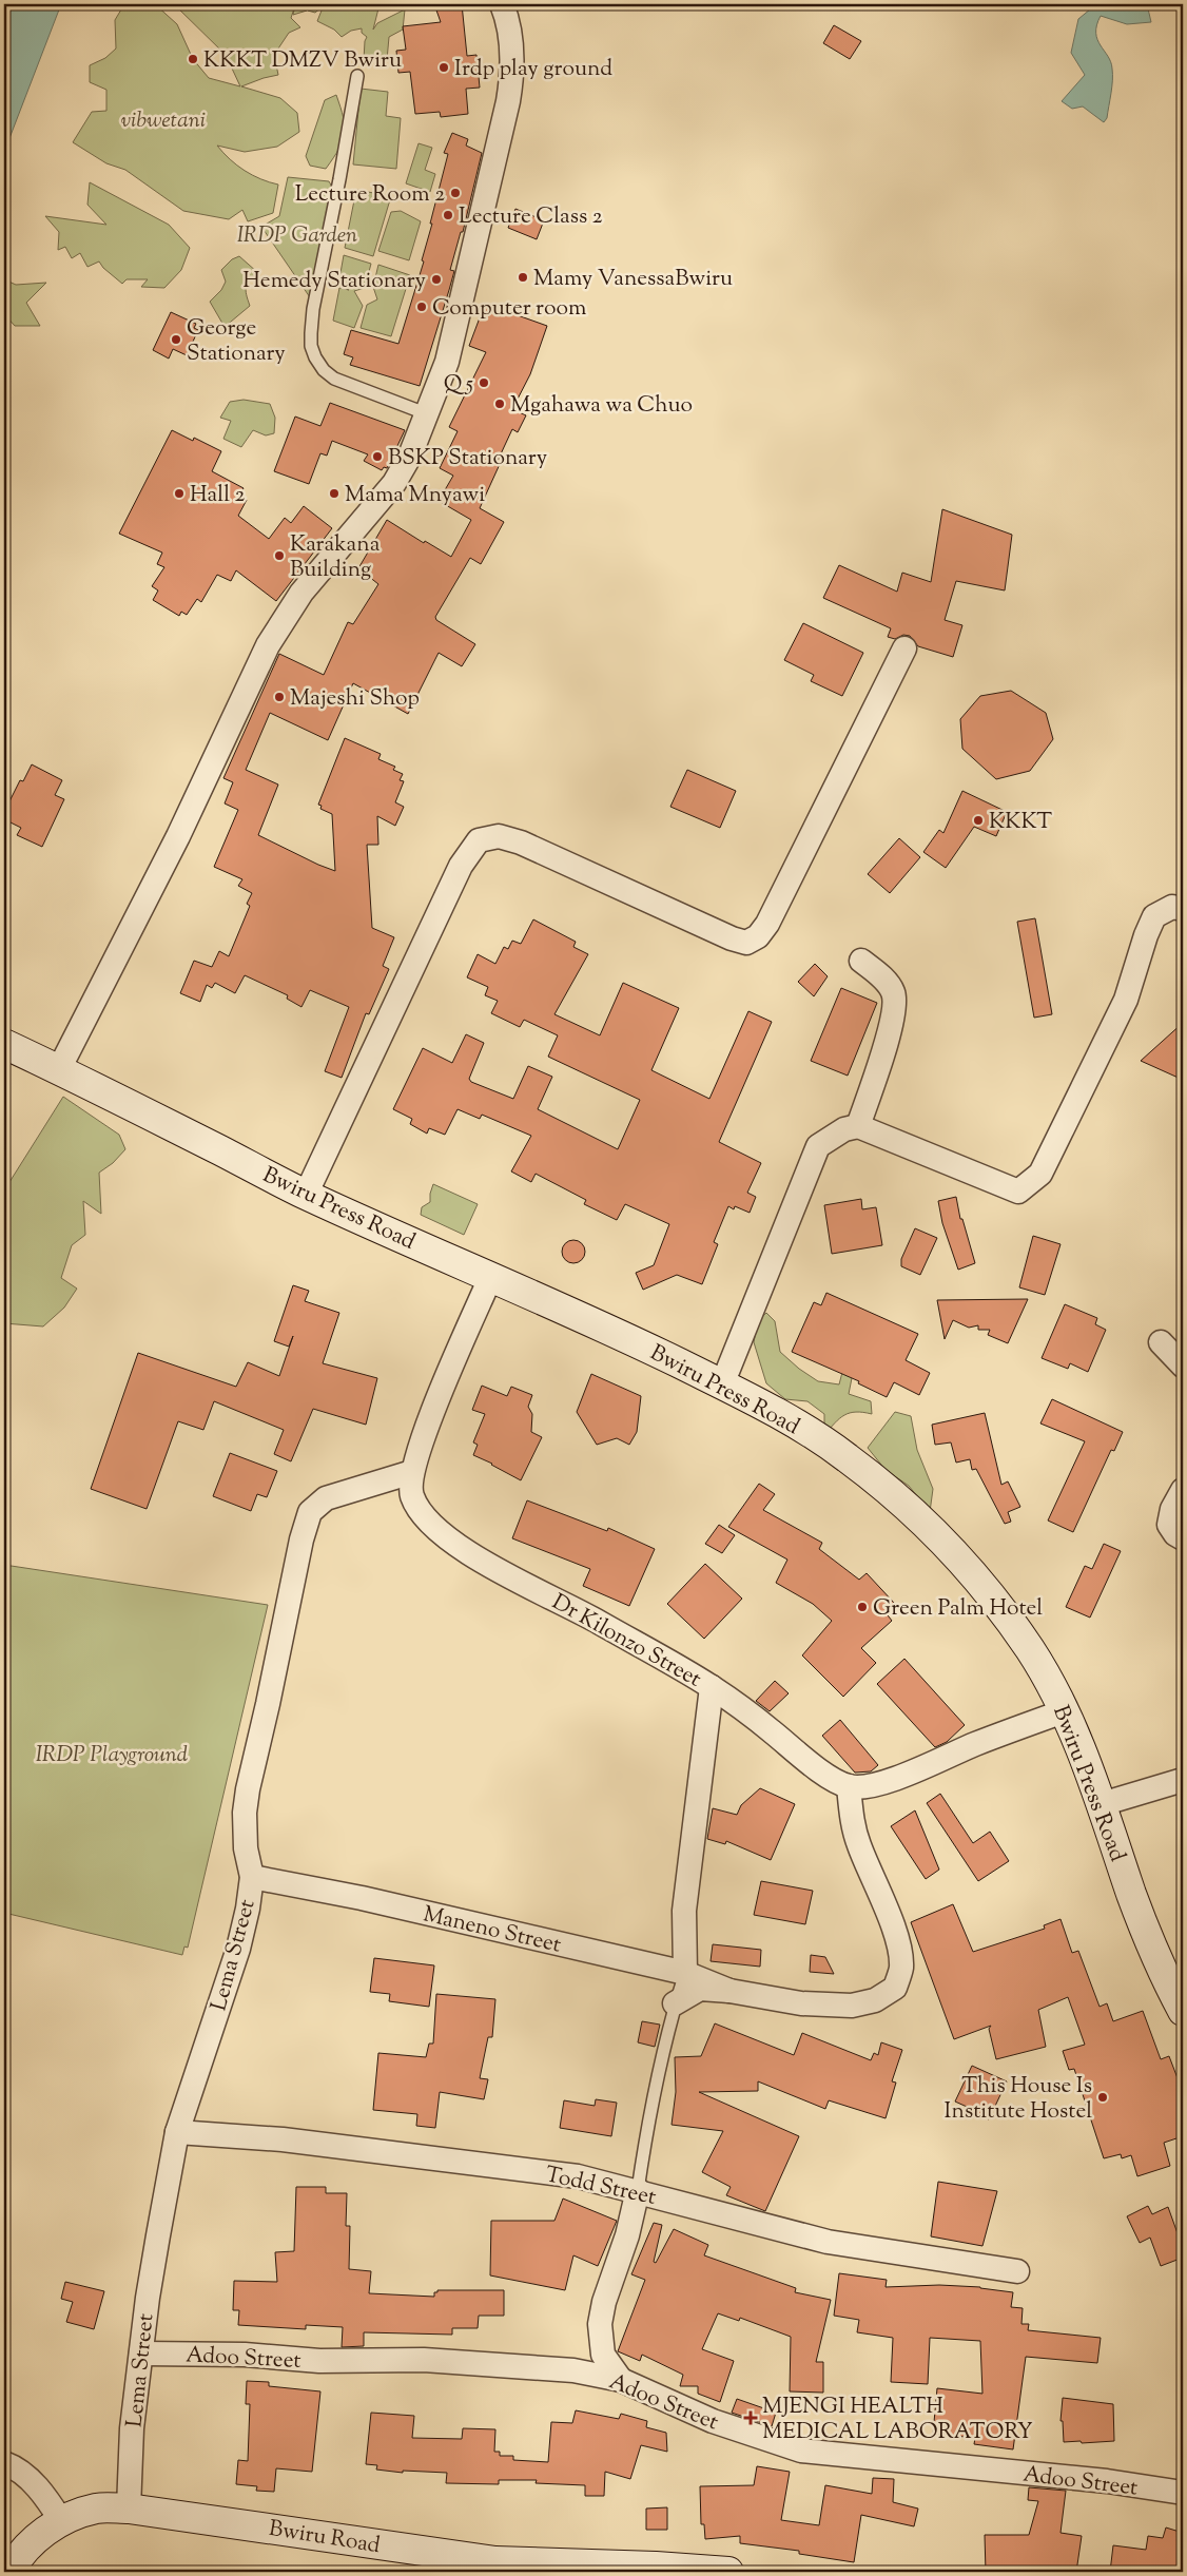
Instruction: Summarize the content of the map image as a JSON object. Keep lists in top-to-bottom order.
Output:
{
  "streets": {
    "street": [
      "Bwiru Press Road",
      "Dr Kilonzo Street",
      "Maneno Street",
      "Lema Street",
      "Todd Street",
      "Adoo Street",
      "Bwiru Road"
    ]
  },
  "crossings": [
    ["Bwiru Press Road", "Dr Kilonzo Street"],
    ["Dr Kilonzo Street", "Lema Street"],
    ["Maneno Street", "Lema Street"],
    ["Lema Street", "Todd Street"],
    ["Lema Street", "Adoo Street"],
    ["Lema Street", "Bwiru Road"]
  ],
  "parks": ["vibwetani", "IRDP Garden", "IRDP Playground"],
  "places": {
    "other": [
      "KKKT DMZV Bwiru",
      "Irdp play ground",
      "Lecture Room 2",
      "Lecture Class 2",
      "Mamy VanessaBwiru",
      "Hemedy Stationary",
      "Computer room",
      "George Stationary",
      "Q5",
      "Mgahawa wa Chuo",
      "BSKP Stationary",
      "Hall 2",
      "Mama Mnyawi",
      "Karakana Building",
      "Majeshi Shop",
      "KKKT",
      "Green Palm Hotel",
      "This House Is Institute Hostel"
    ],
    "health": ["MJENGI HEALTH MEDICAL LABORATORY"]
  }
}
